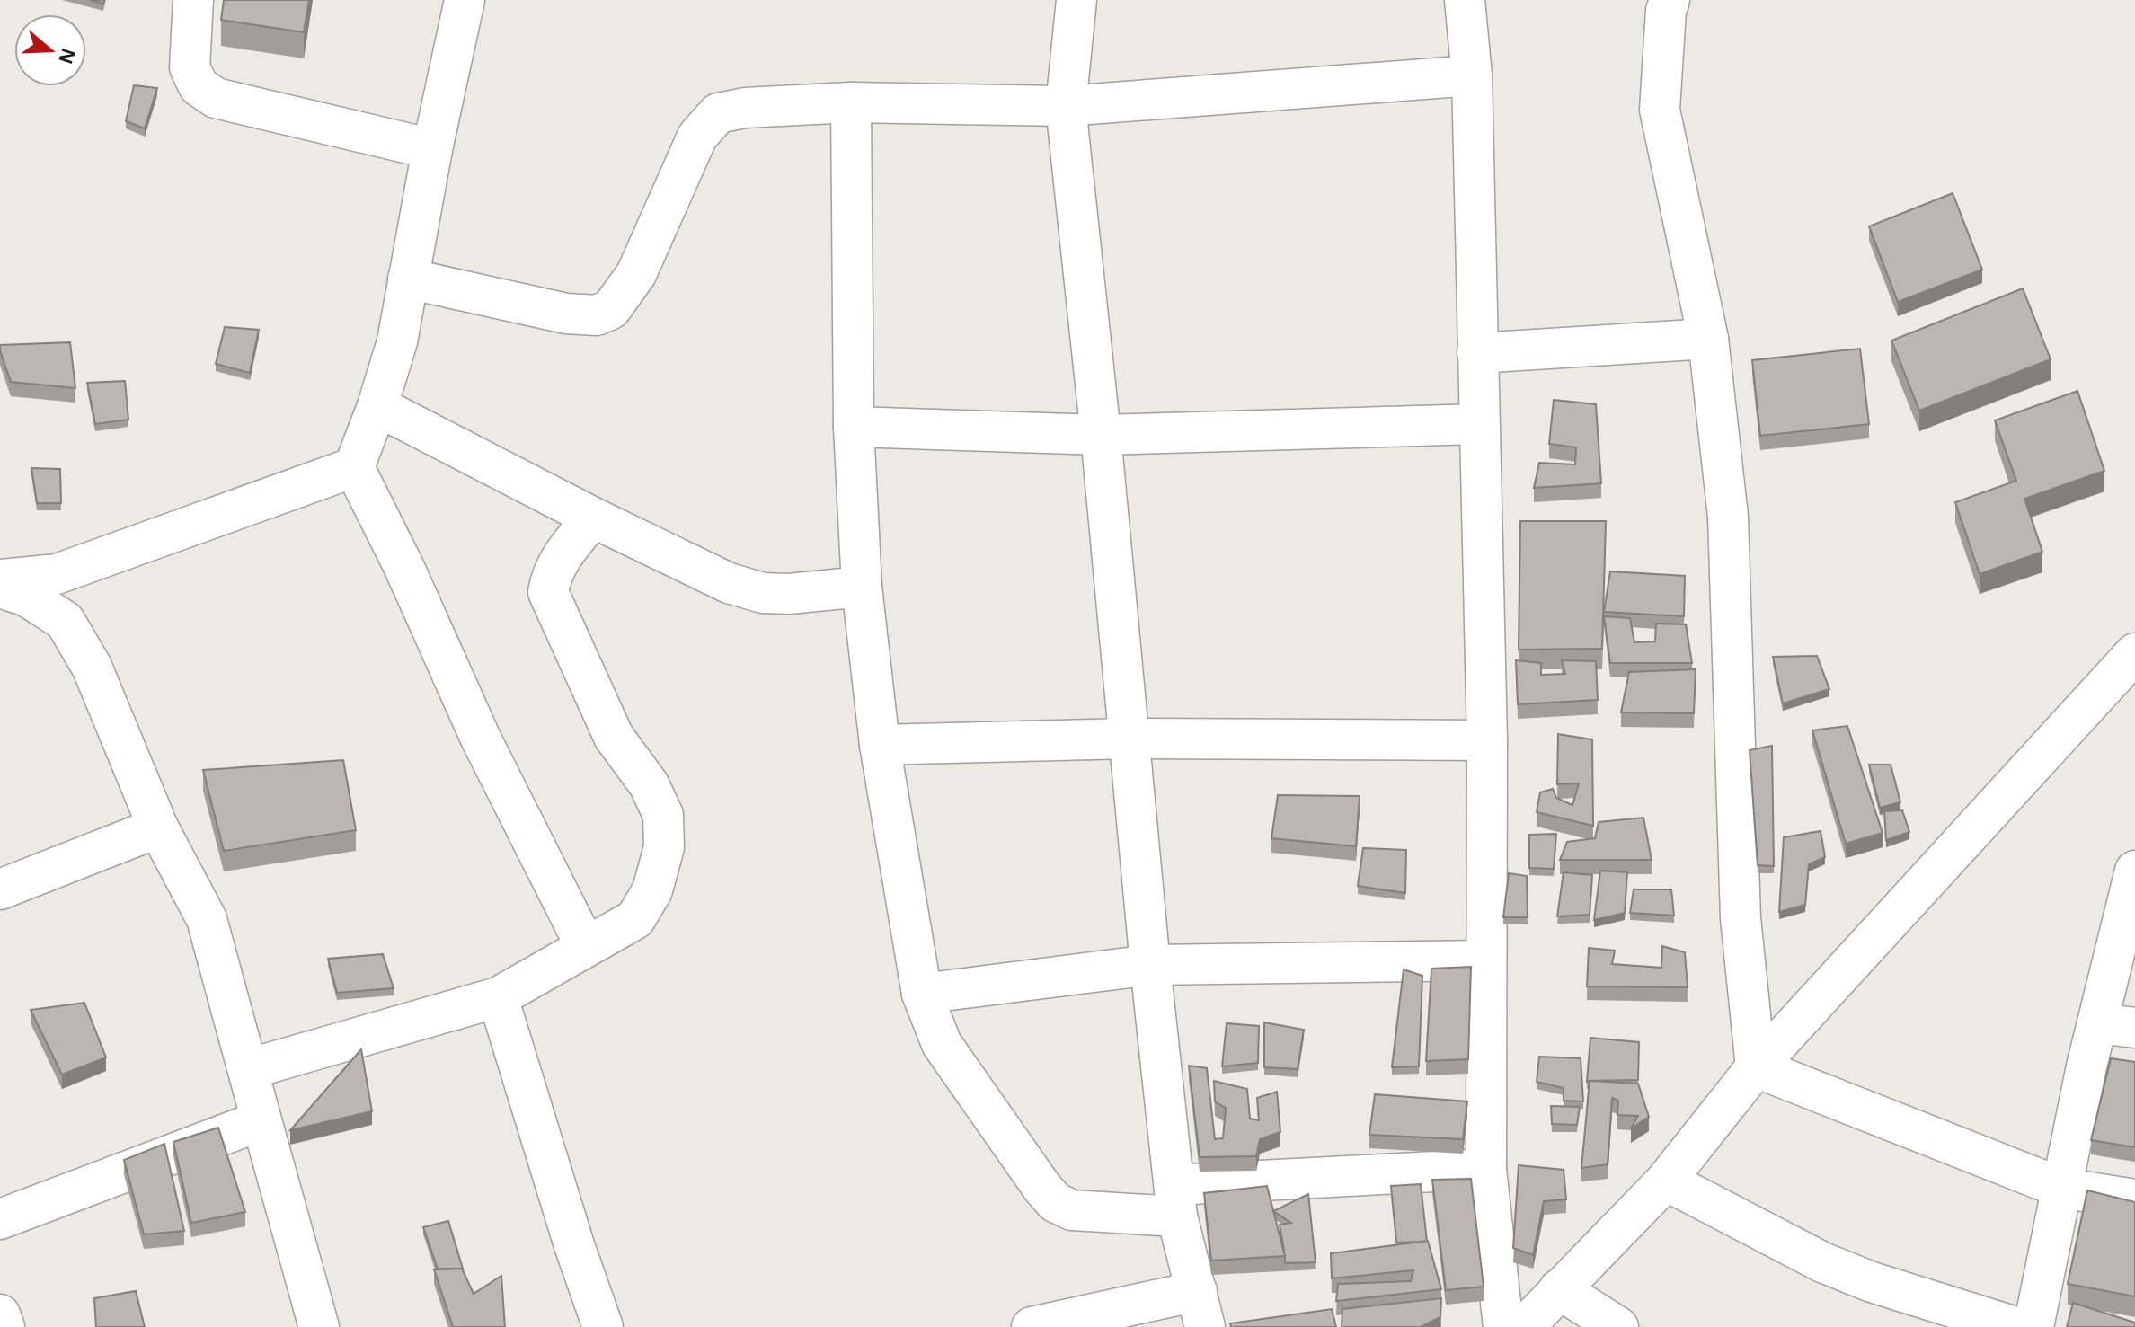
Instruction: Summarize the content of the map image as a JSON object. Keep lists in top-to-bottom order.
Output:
{
  "north": "right"
}
